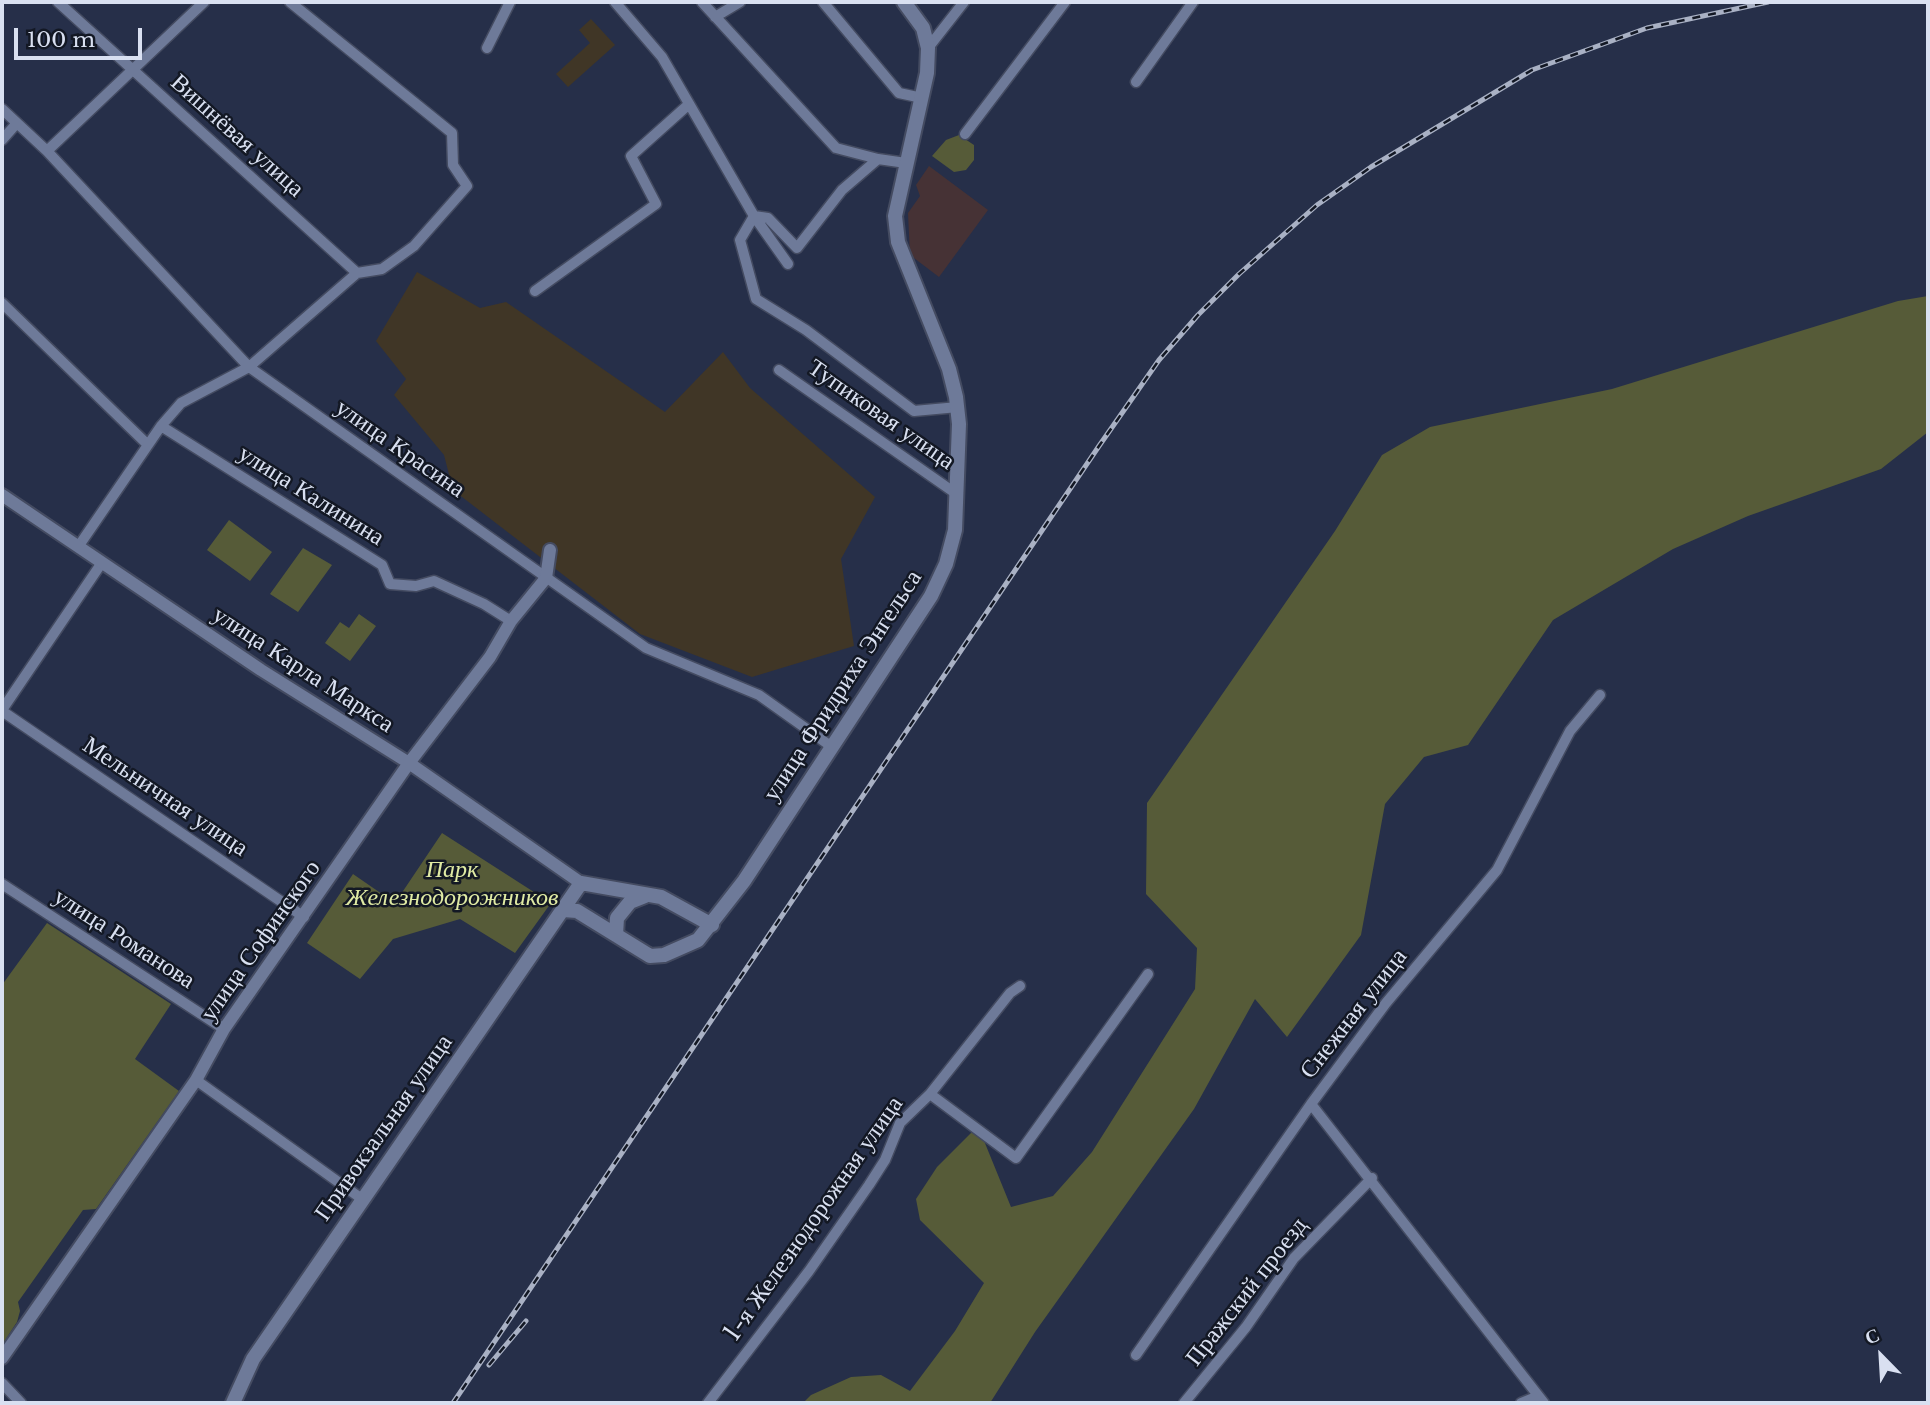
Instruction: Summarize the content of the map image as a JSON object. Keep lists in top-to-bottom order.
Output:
{
  "streets": {
    "main road": ["улица Фридриха Энгельса", "Привокзальная улица"],
    "street": [
      "Вишнёвая улица",
      "Тупиковая улица",
      "улица Красина",
      "улица Калинина",
      "улица Карла Маркса",
      "Мельничная улица",
      "улица Романова",
      "улица Софинского",
      "Снежная улица",
      "1-я Железнодорожная улица",
      "Пражский проезд"
    ]
  },
  "crossings": [
    ["Тупиковая улица", "улица Фридриха Энгельса"],
    ["улица Красина", "улица Фридриха Энгельса"],
    ["улица Красина", "улица Софинского"],
    ["улица Калинина", "улица Софинского"],
    ["улица Карла Маркса", "улица Софинского"],
    ["улица Карла Маркса", "Привокзальная улица"],
    ["улица Фридриха Энгельса", "Привокзальная улица"],
    ["Мельничная улица", "улица Софинского"],
    ["улица Романова", "улица Софинского"]
  ],
  "parks": ["Парк Железнодорожников"],
  "scale_bar": "100 m",
  "north": "top left"
}
